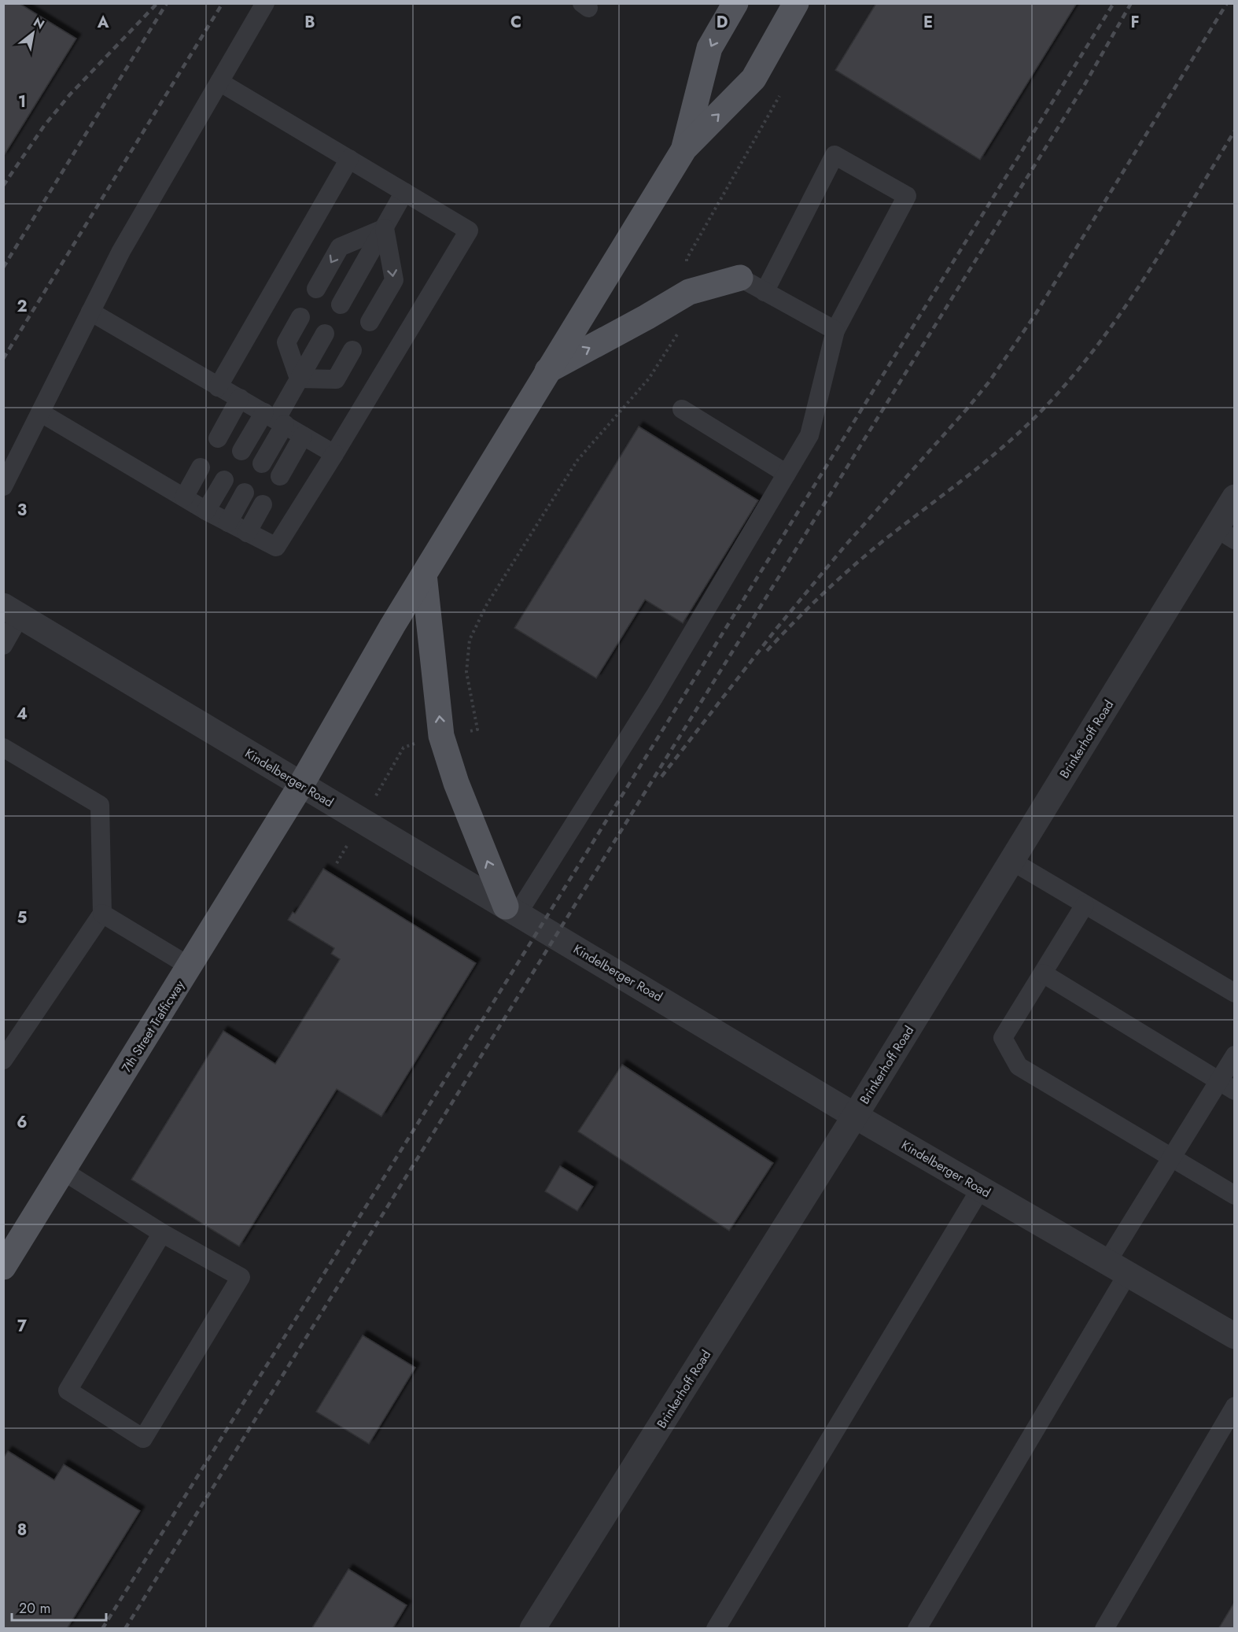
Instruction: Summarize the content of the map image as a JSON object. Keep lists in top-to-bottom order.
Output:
{
  "streets": {
    "main road": ["7th Street Trafficway"],
    "street": ["Brinkerhoff Road", "Kindelberger Road"]
  },
  "crossings": [
    ["Brinkerhoff Road", "Kindelberger Road"],
    ["Kindelberger Road", "7th Street Trafficway"]
  ],
  "scale_bar": "20 m",
  "north": "top right",
  "grid": {
    "columns": [
      "A",
      "B",
      "C",
      "D",
      "E",
      "F"
    ],
    "rows": [
      "1",
      "2",
      "3",
      "4",
      "5",
      "6",
      "7",
      "8"
    ]
  }
}
